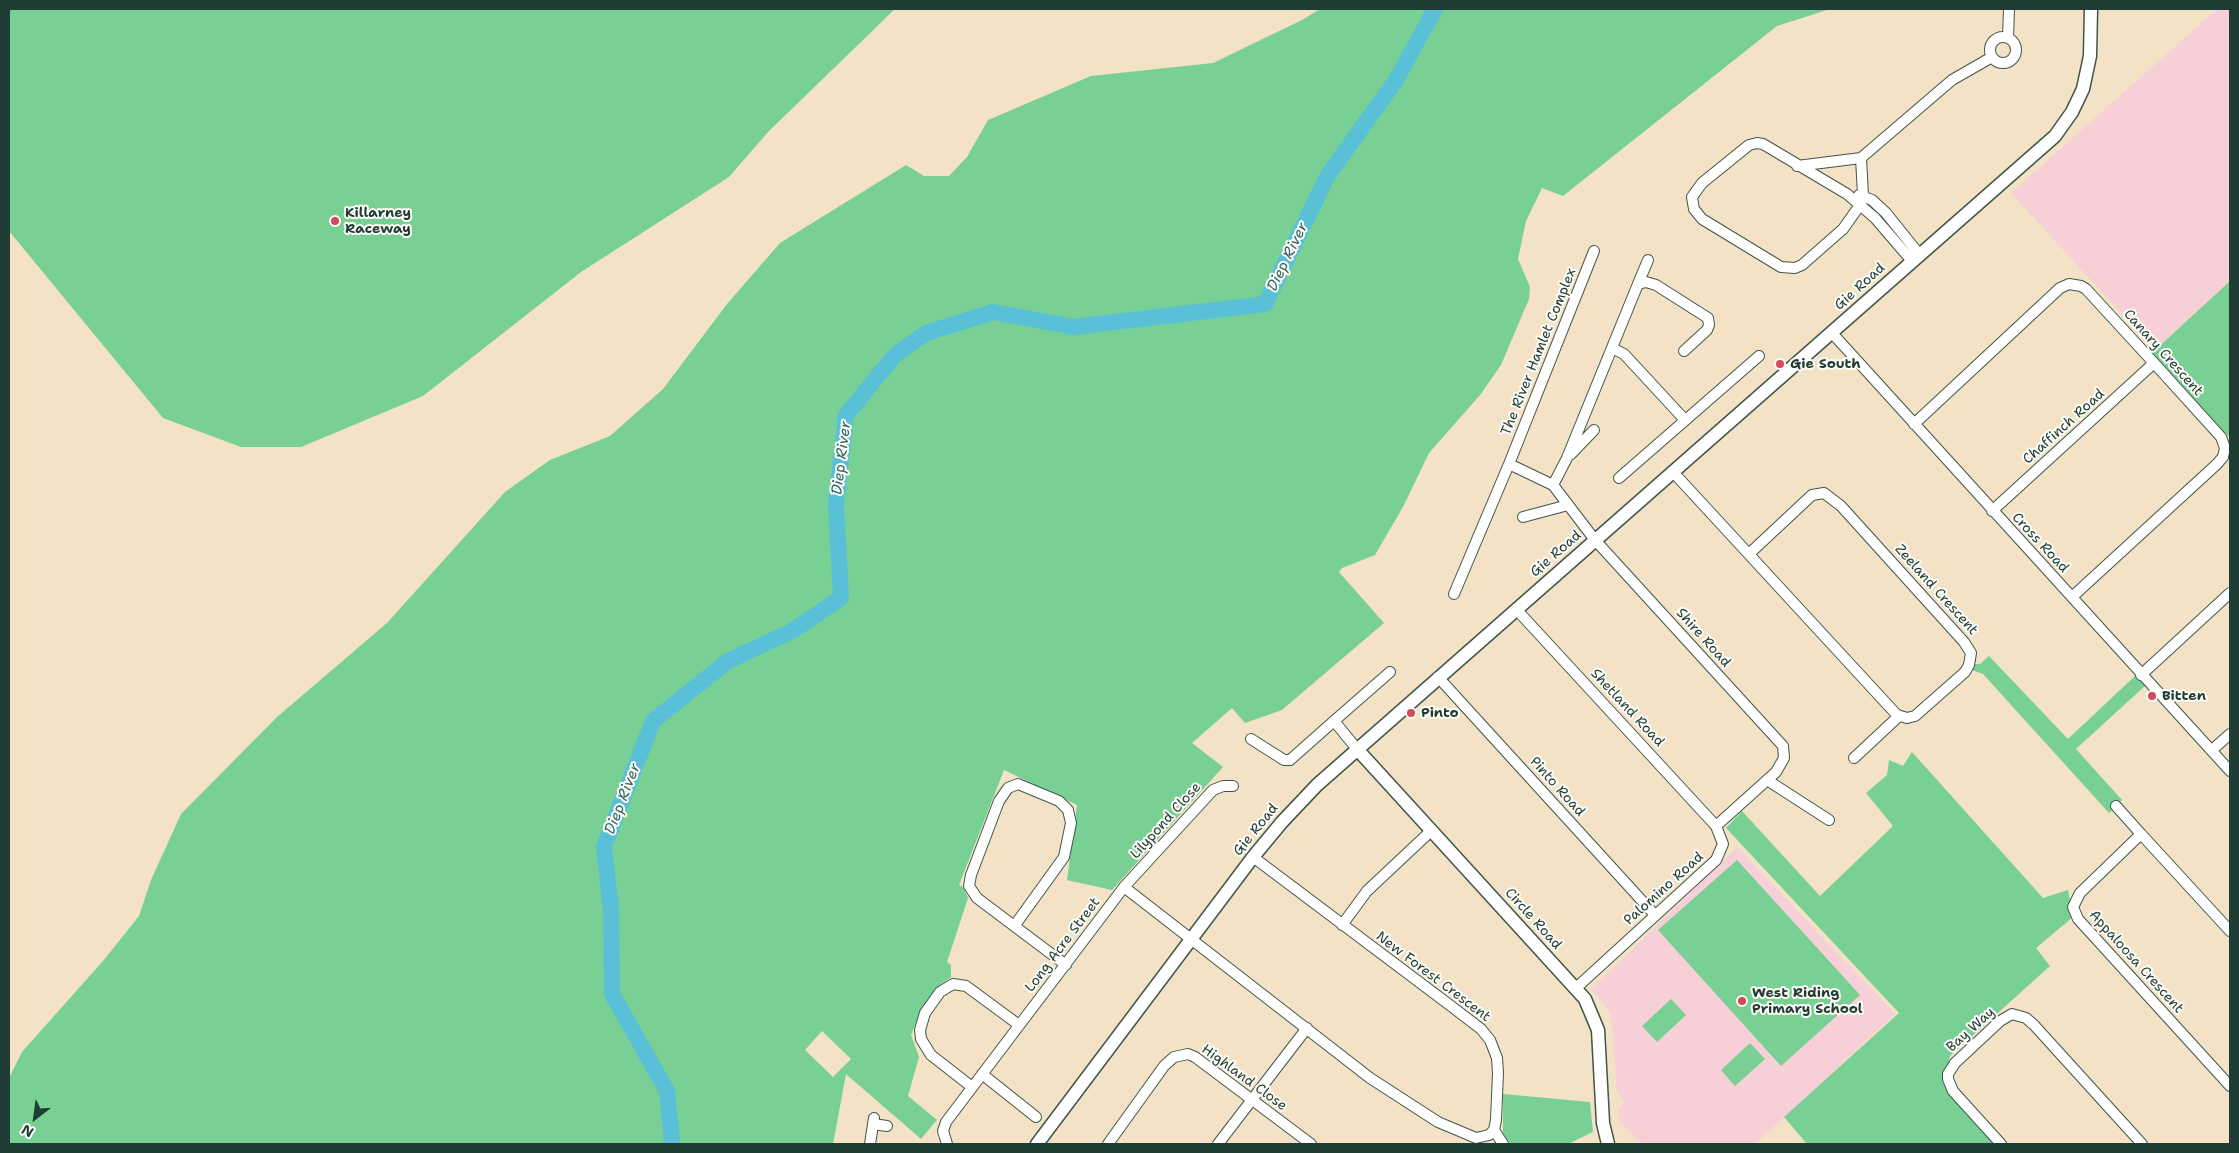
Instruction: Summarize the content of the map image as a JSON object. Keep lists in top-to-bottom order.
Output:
{
  "streets": {
    "street": [
      "Gie Road",
      "The River Hamlet Complex",
      "Canary Crescent",
      "Chaffinch Road",
      "Cross Road",
      "Zeeland Crescent",
      "Shire Road",
      "Shetland Road",
      "Pinto Road",
      "Lilypond Close",
      "Palomino Road",
      "Circle Road",
      "Long Acre Street",
      "Appaloosa Crescent",
      "New Forest Crescent",
      "Bay Way",
      "Highland Close"
    ]
  },
  "crossings": [
    ["Gie Road", "Cross Road"],
    ["Gie Road", "Shire Road"],
    ["Gie Road", "Shetland Road"],
    ["Gie Road", "Pinto Road"],
    ["Gie Road", "Circle Road"],
    ["Gie Road", "New Forest Crescent"],
    ["Canary Crescent", "Chaffinch Road"],
    ["Canary Crescent", "Cross Road"],
    ["Chaffinch Road", "Cross Road"],
    ["Shetland Road", "Palomino Road"],
    ["Pinto Road", "Palomino Road"],
    ["Lilypond Close", "Long Acre Street"],
    ["Palomino Road", "Circle Road"]
  ],
  "water": ["Diep River"],
  "places": [
    "Killarney Raceway",
    "Gie South",
    "Bitten",
    "Pinto",
    "West Riding Primary School"
  ],
  "north": "bottom left"
}
